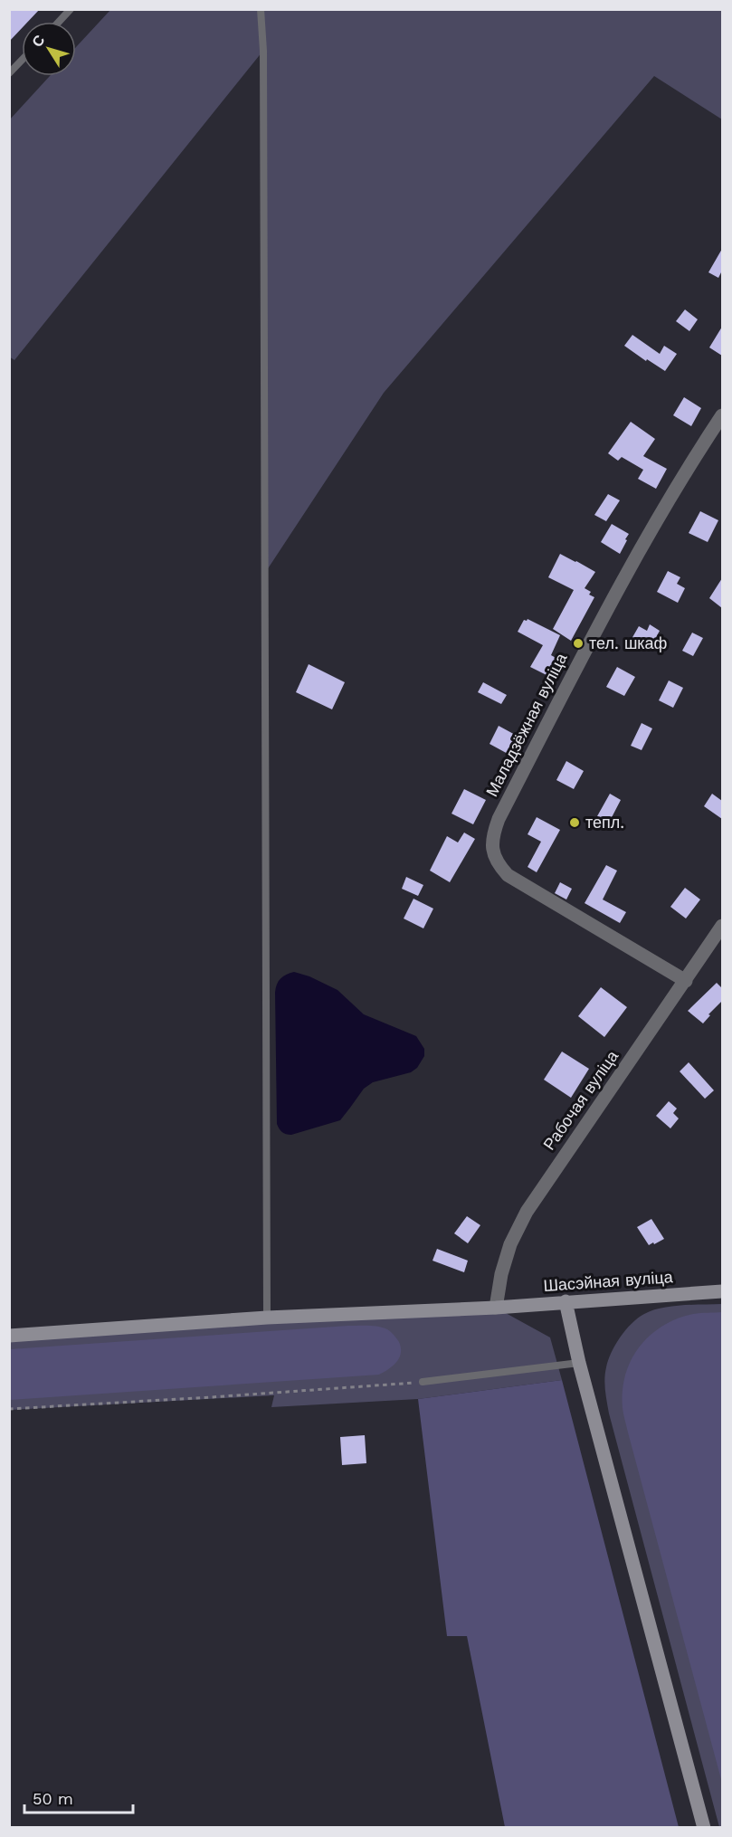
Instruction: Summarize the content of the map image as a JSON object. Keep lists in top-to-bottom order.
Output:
{
  "streets": {
    "main road": ["Шасэйная вуліца"],
    "street": ["Маладзёжная вуліца", "Рабочая вуліца"]
  },
  "crossings": [
    ["Маладзёжная вуліца", "Рабочая вуліца"],
    ["Рабочая вуліца", "Шасэйная вуліца"]
  ],
  "places": ["тел. шкаф", "тепл."],
  "scale_bar": "50 m",
  "north": "top left"
}
